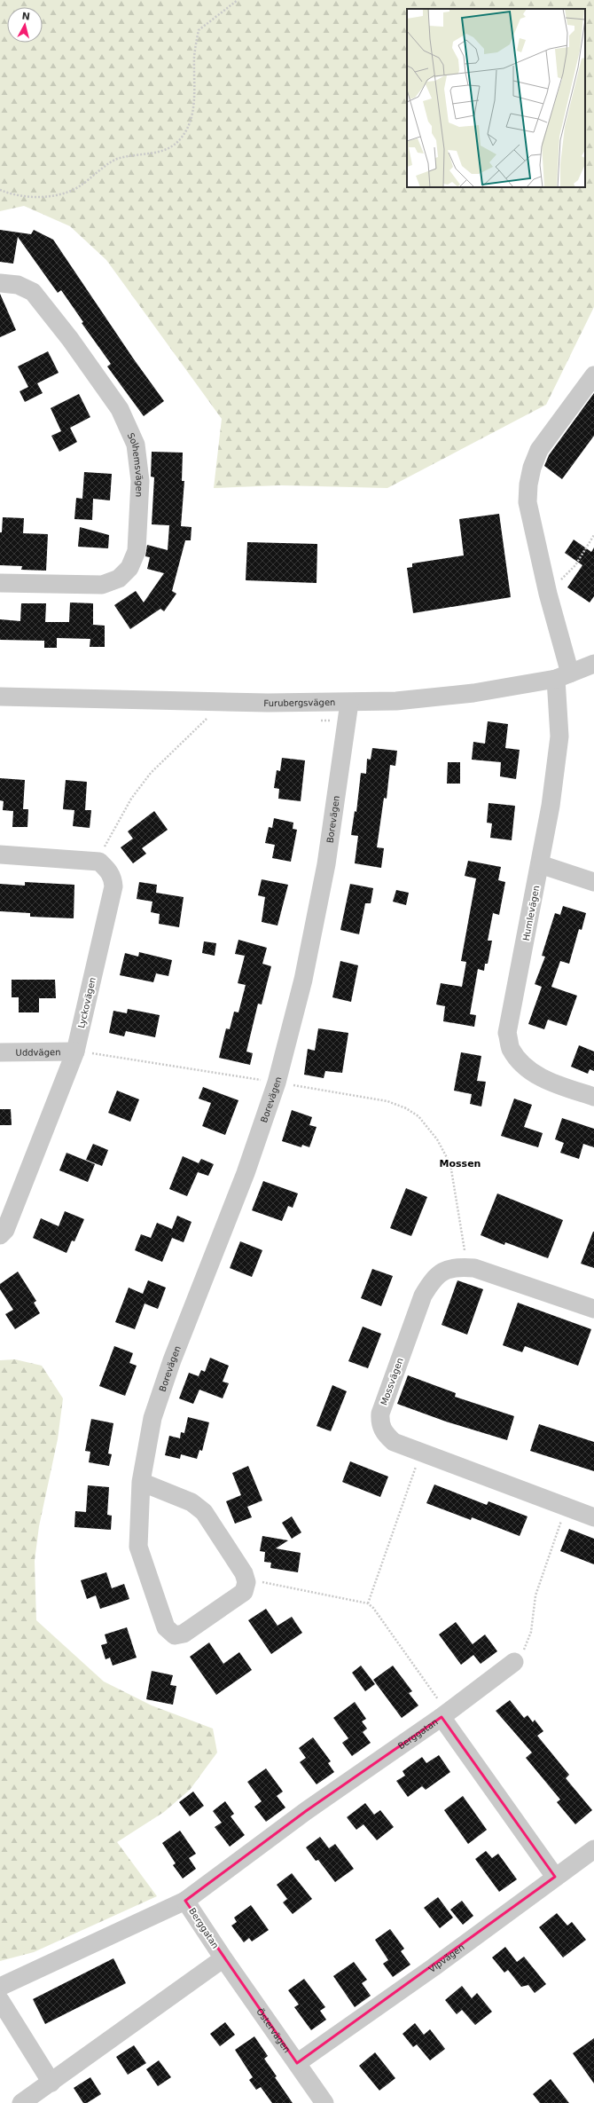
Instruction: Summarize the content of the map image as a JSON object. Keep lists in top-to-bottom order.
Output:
{
  "streets": {
    "street": [
      "Solhemsvägen",
      "Furubergsvägen",
      "Borevägen",
      "Humlevägen",
      "Lyckovägen",
      "Uddvägen",
      "Mossvägen",
      "Berggatan",
      "Vipvägen",
      "Östervägen"
    ]
  },
  "crossings": [
    ["Furubergsvägen", "Borevägen"],
    ["Furubergsvägen", "Humlevägen"],
    ["Lyckovägen", "Uddvägen"],
    ["Berggatan", "Vipvägen"],
    ["Berggatan", "Östervägen"],
    ["Vipvägen", "Östervägen"]
  ],
  "districts": ["Mossen"],
  "north": "top"
}
